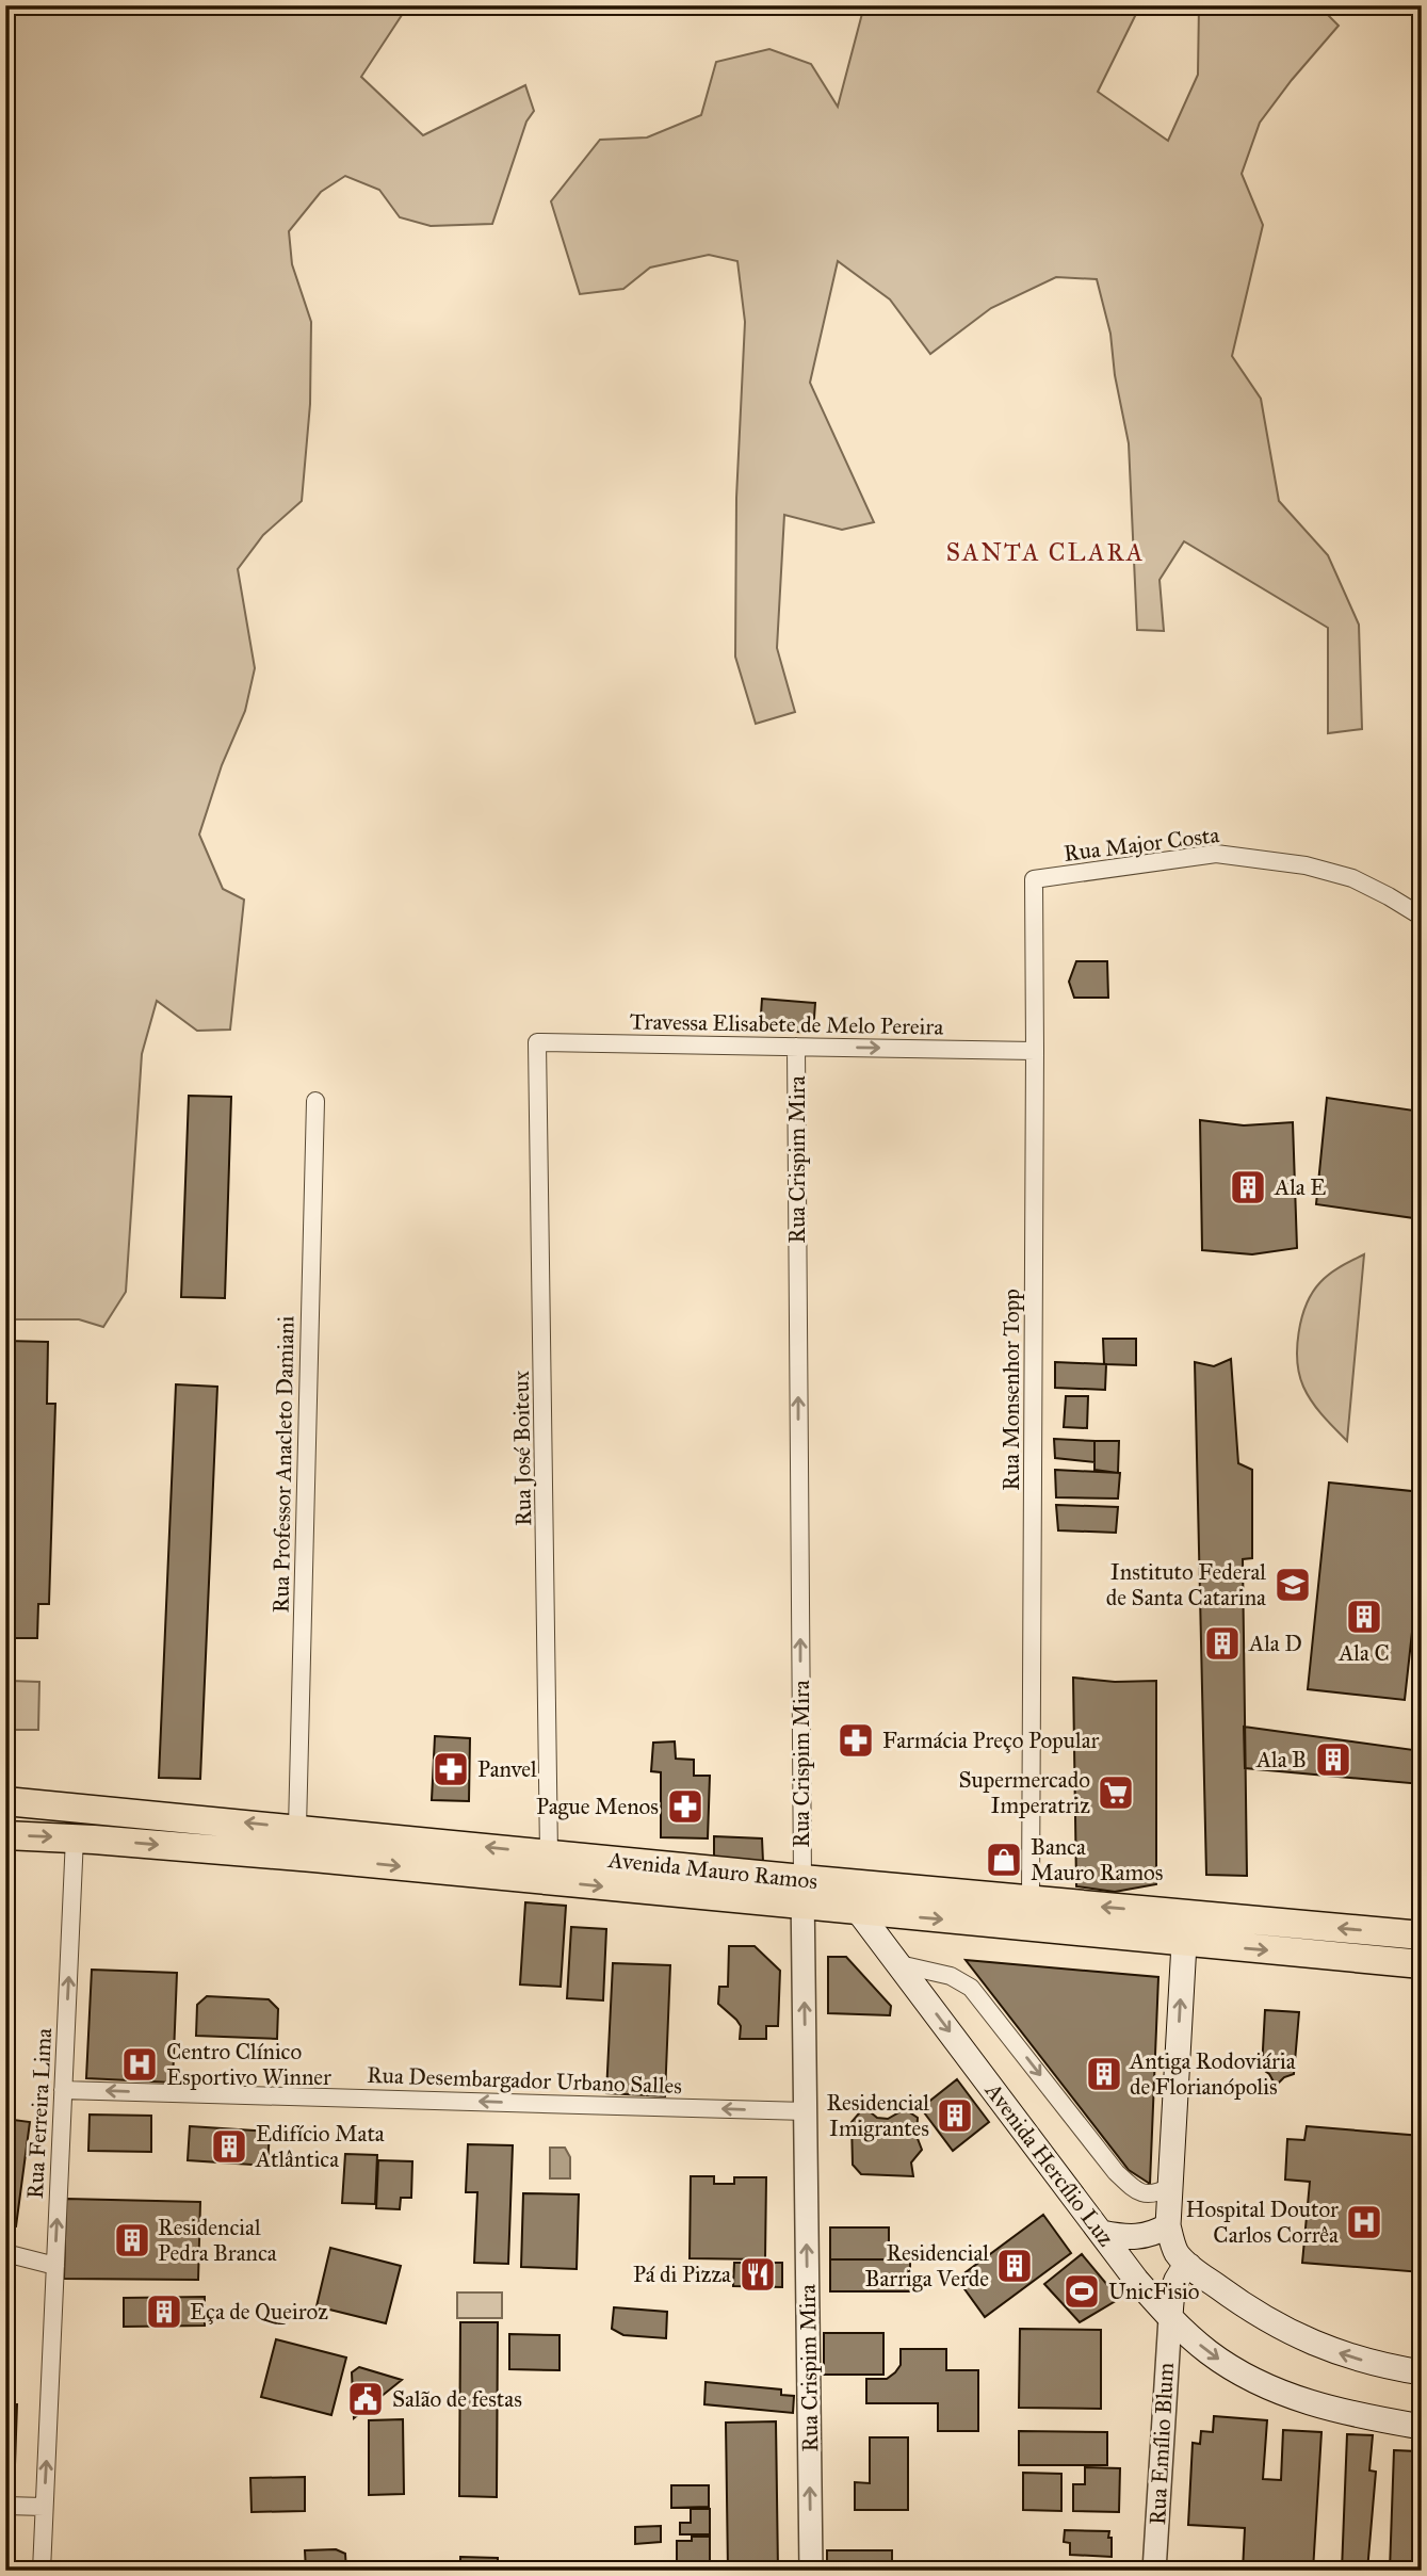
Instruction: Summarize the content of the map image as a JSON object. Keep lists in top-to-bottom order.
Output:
{
  "streets": {
    "main road": ["Avenida Mauro Ramos", "Avenida Hercílio Luz"],
    "street": [
      "Rua Major Costa",
      "Travessa Elisabete de Melo Pereira",
      "Rua Crispim Mira",
      "Rua Monsenhor Topp",
      "Rua José Boiteux",
      "Rua Professor Anacleto Damiani",
      "Rua Desembargador Urbano Salles",
      "Rua Ferreira Lima",
      "Rua Emílio Blum"
    ]
  },
  "crossings": [
    ["Rua Major Costa", "Rua Monsenhor Topp"],
    ["Travessa Elisabete de Melo Pereira", "Rua Crispim Mira"],
    ["Travessa Elisabete de Melo Pereira", "Rua Monsenhor Topp"],
    ["Travessa Elisabete de Melo Pereira", "Rua José Boiteux"],
    ["Rua Crispim Mira", "Avenida Mauro Ramos"],
    ["Rua Crispim Mira", "Rua Desembargador Urbano Salles"],
    ["Rua Monsenhor Topp", "Avenida Mauro Ramos"],
    ["Rua José Boiteux", "Avenida Mauro Ramos"],
    ["Rua Professor Anacleto Damiani", "Avenida Mauro Ramos"],
    ["Avenida Mauro Ramos", "Rua Ferreira Lima"],
    ["Avenida Mauro Ramos", "Avenida Hercílio Luz"],
    ["Rua Desembargador Urbano Salles", "Rua Ferreira Lima"],
    ["Avenida Hercílio Luz", "Rua Emílio Blum"]
  ],
  "one_way": [
    "Travessa Elisabete de Melo Pereira",
    "Rua Crispim Mira",
    "Rua Desembargador Urbano Salles",
    "Rua Ferreira Lima"
  ],
  "districts": ["SANTA CLARA"],
  "places": {
    "building": [
      "Ala E",
      "Ala C",
      "Ala D",
      "Ala B",
      "Antiga Rodoviária de Florianópolis",
      "Residencial Imigrantes",
      "Edifício Mata Atlântica",
      "Residencial Pedra Branca",
      "Residencial Barriga Verde",
      "Eça de Queiroz"
    ],
    "school or university": ["Instituto Federal de Santa Catarina"],
    "pharmacy": ["Farmácia Preço Popular", "Panvel", "Pague Menos"],
    "supermarket": ["Supermercado Imperatriz"],
    "shop": ["Banca Mauro Ramos"],
    "hospital": ["Centro Clínico Esportivo Winner", "Hospital Doutor Carlos Corrêa"],
    "restaurant": ["Pá di Pizza"],
    "sports": ["UnicFisio"],
    "public building": ["Salão de festas"]
  }
}
